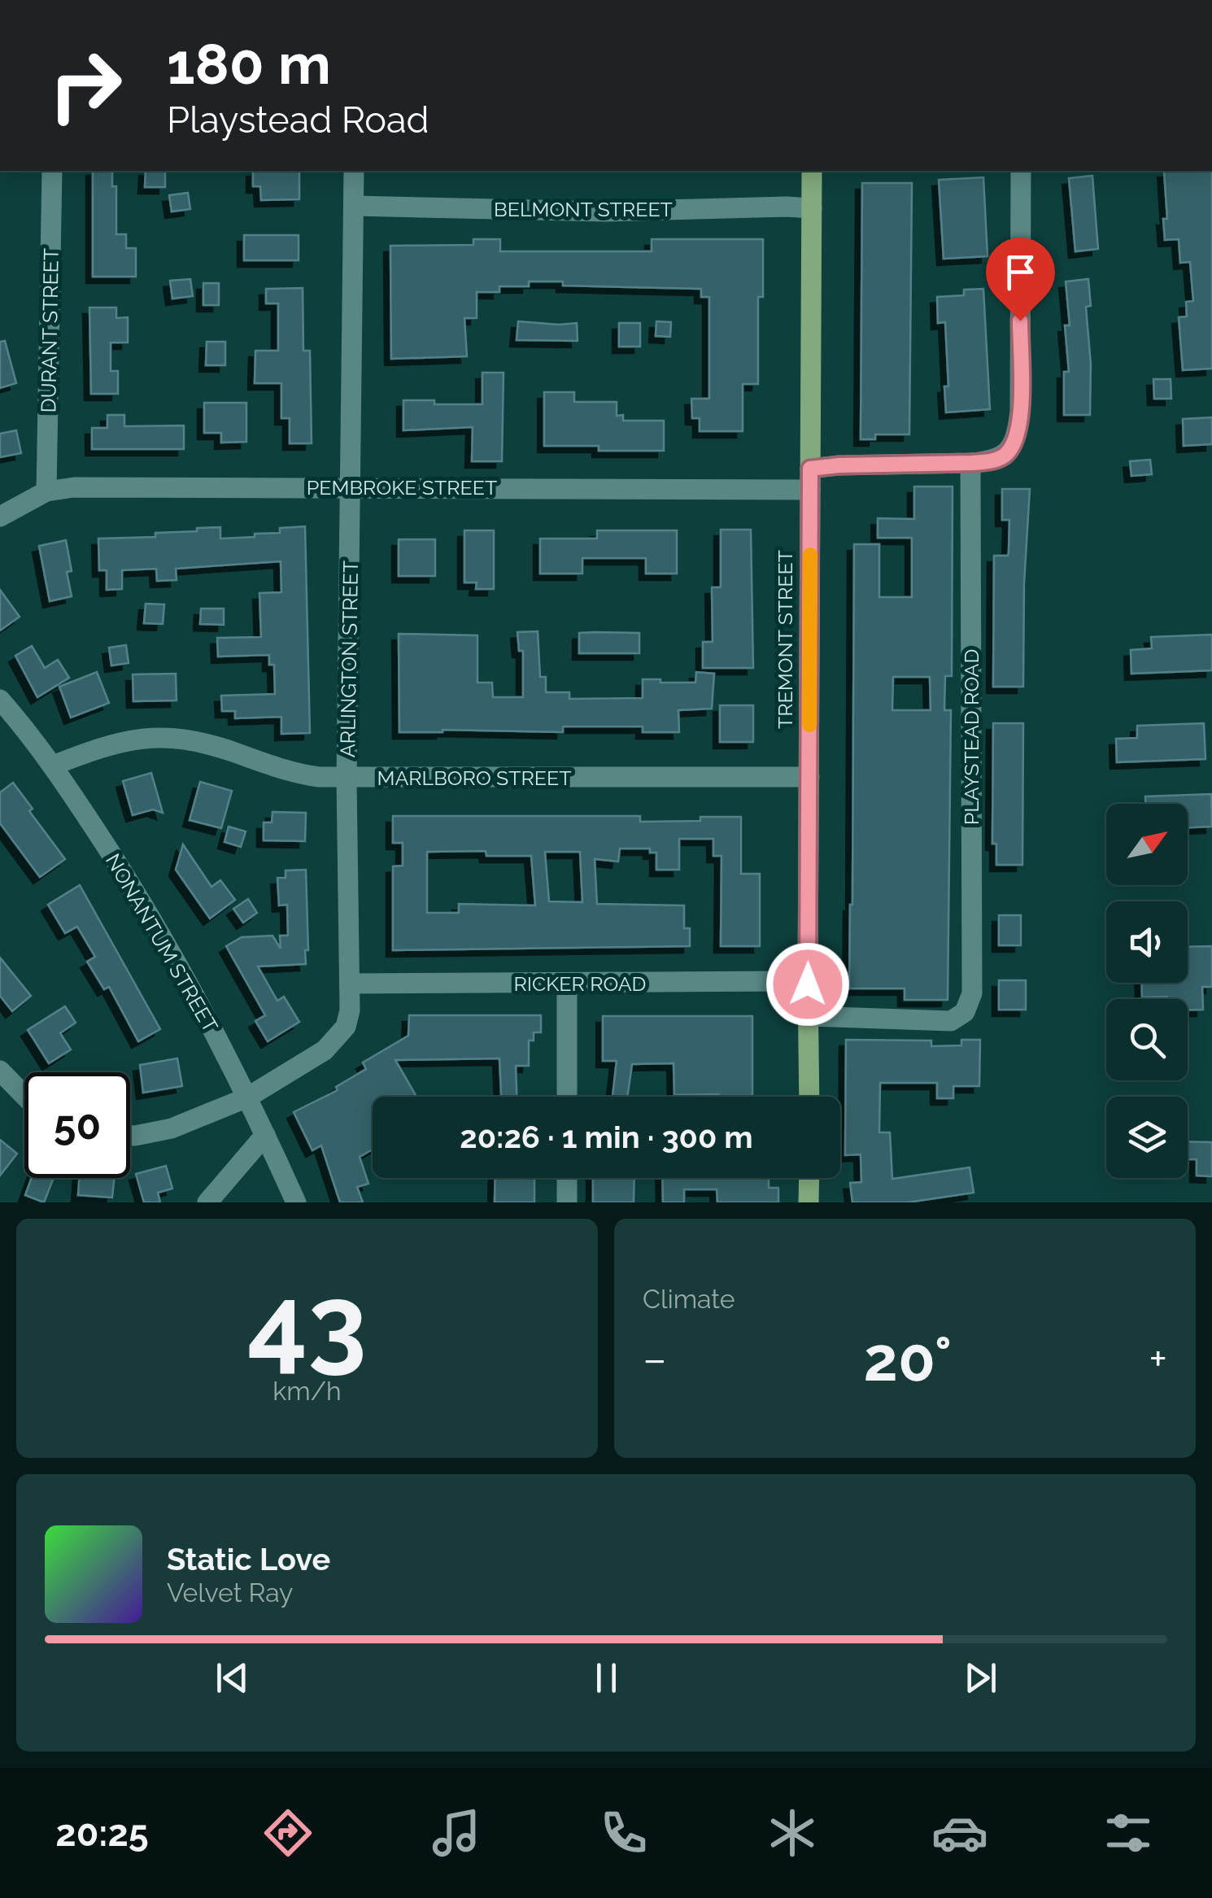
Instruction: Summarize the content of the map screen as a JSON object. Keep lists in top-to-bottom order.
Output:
{
  "streets": {
    "main road": ["TREMONT STREET"],
    "street": [
      "BELMONT STREET",
      "DURANT STREET",
      "PEMBROKE STREET",
      "ARLINGTON STREET",
      "PLAYSTEAD ROAD",
      "MARLBORO STREET",
      "NONANTUM STREET",
      "RICKER ROAD"
    ]
  },
  "crossings": [
    ["BELMONT STREET", "TREMONT STREET"],
    ["BELMONT STREET", "ARLINGTON STREET"],
    ["DURANT STREET", "PEMBROKE STREET"],
    ["PEMBROKE STREET", "TREMONT STREET"],
    ["PEMBROKE STREET", "ARLINGTON STREET"],
    ["TREMONT STREET", "PLAYSTEAD ROAD"],
    ["TREMONT STREET", "MARLBORO STREET"],
    ["TREMONT STREET", "RICKER ROAD"],
    ["ARLINGTON STREET", "MARLBORO STREET"],
    ["ARLINGTON STREET", "NONANTUM STREET"],
    ["ARLINGTON STREET", "RICKER ROAD"],
    ["MARLBORO STREET", "NONANTUM STREET"]
  ],
  "north": "top right",
  "page": {
    "turn": ["180 m", "Playstead Road"],
    "limit": "50",
    "trip": "20:26 · 1 min · 300 m",
    "tile": [
      ["43", "km/h"],
      "Climate"
    ],
    "heat": ["−", "20°", "+"],
    "song": ["Static Love", "Velvet Ray"],
    "tabs": "20:25"
  }
}
